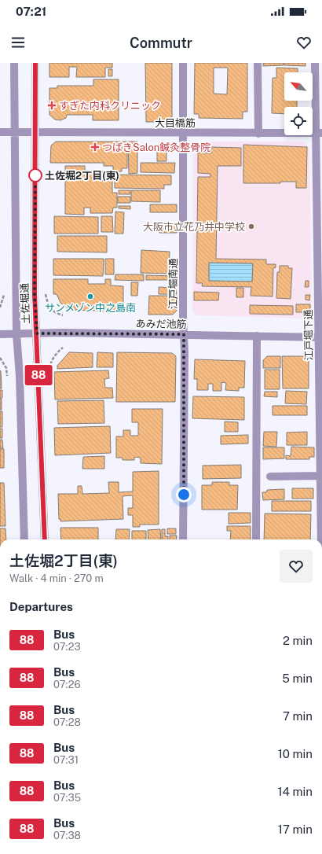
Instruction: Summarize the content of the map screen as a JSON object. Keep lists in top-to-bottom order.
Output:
{
  "streets": {
    "street": [
      "大目橋筋",
      "江戸堀南通",
      "土佐堀通",
      "あみだ池筋",
      "江戸堀下通"
    ]
  },
  "crossings": [
    ["大目橋筋", "江戸堀南通"],
    ["大目橋筋", "土佐堀通"],
    ["大目橋筋", "江戸堀下通"],
    ["江戸堀南通", "あみだ池筋"],
    ["土佐堀通", "あみだ池筋"],
    ["あみだ池筋", "江戸堀下通"]
  ],
  "places": {
    "health": ["すぎた内科クリニック", "つばきSalon鍼灸整骨院"],
    "other": ["土佐堀2丁目(東)", "大阪市立花乃井中学校", "サンメゾン中之島南"]
  },
  "lines": ["bus line 88"],
  "north": "top left",
  "page": {
    "status": "07:21",
    "header": "Commutr",
    "on_map": "88",
    "heading": [
      ["土佐堀2丁目(東)", "Walk · 4 min · 270 m"],
      "Departures"
    ],
    "list": [
      {
        "mark": "88",
        "name": "Bus",
        "note": "07:23",
        "value": "2 min"
      },
      {
        "mark": "88",
        "name": "Bus",
        "note": "07:26",
        "value": "5 min"
      },
      {
        "mark": "88",
        "name": "Bus",
        "note": "07:28",
        "value": "7 min"
      },
      {
        "mark": "88",
        "name": "Bus",
        "note": "07:31",
        "value": "10 min"
      },
      {
        "mark": "88",
        "name": "Bus",
        "note": "07:35",
        "value": "14 min"
      },
      {
        "mark": "88",
        "name": "Bus",
        "note": "07:38",
        "value": "17 min"
      }
    ]
  }
}
